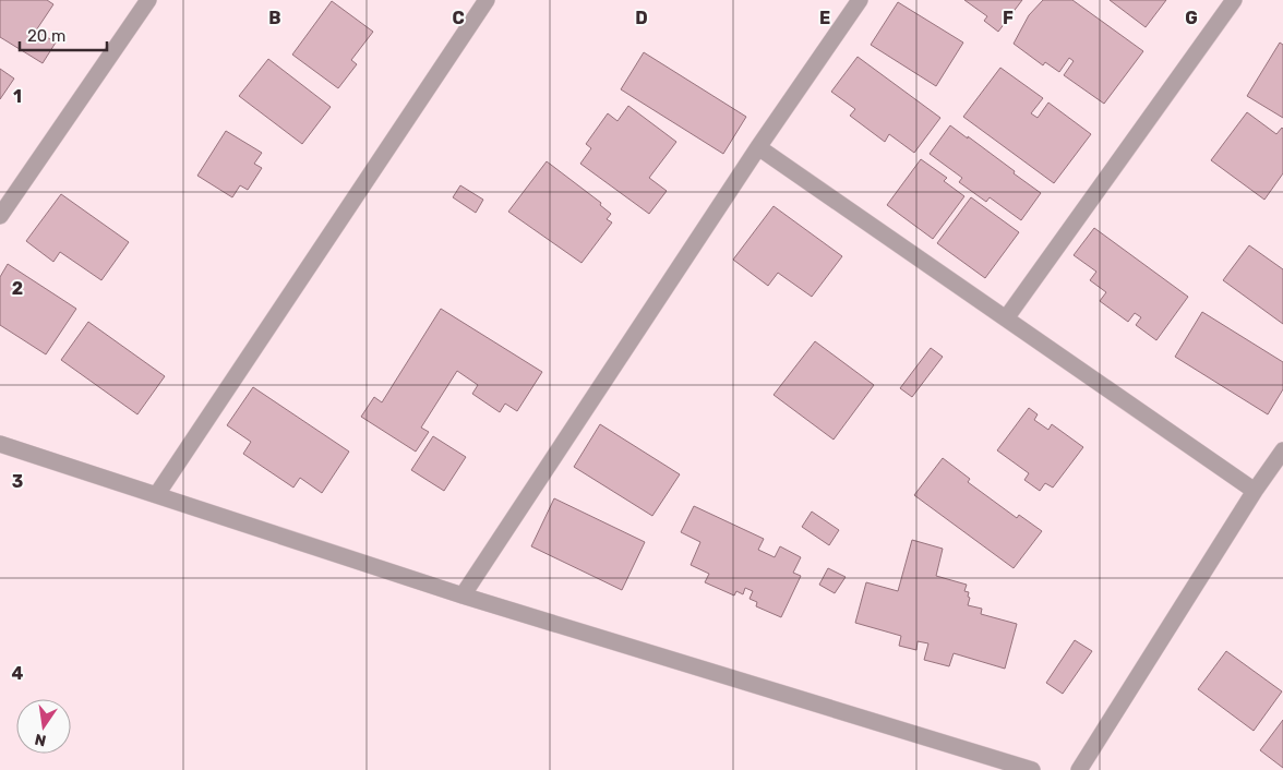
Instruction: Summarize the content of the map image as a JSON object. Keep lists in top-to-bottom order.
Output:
{
  "scale_bar": "20 m",
  "north": "bottom",
  "grid": {
    "columns": [
      "B",
      "C",
      "D",
      "E",
      "F",
      "G"
    ],
    "rows": [
      "1",
      "2",
      "3",
      "4"
    ]
  }
}
